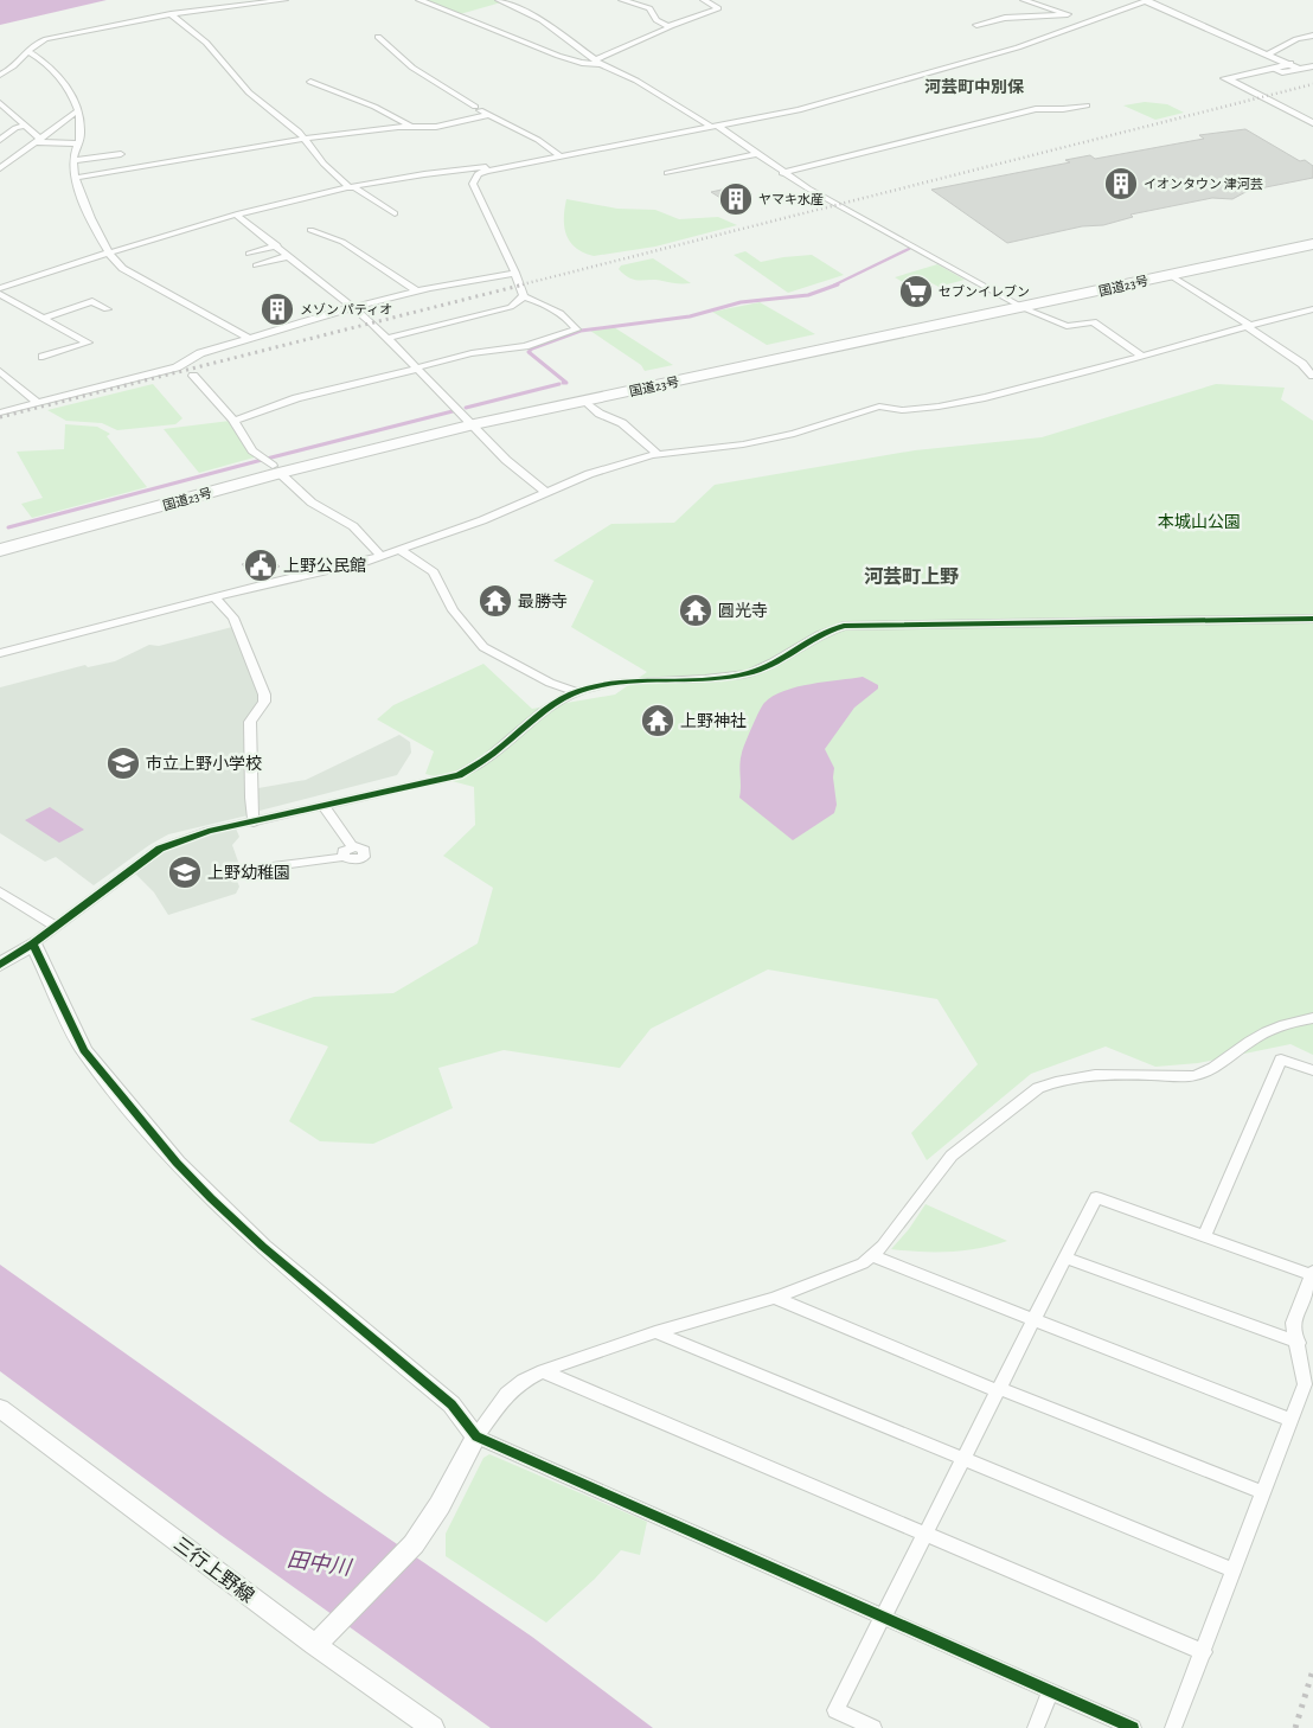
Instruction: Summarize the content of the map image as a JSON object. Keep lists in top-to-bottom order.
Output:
{
  "streets": {
    "highway": ["国道23号"],
    "street": ["三行上野線"]
  },
  "districts": ["河芸町中別保", "河芸町上野"],
  "water": ["田中川"],
  "parks": ["本城山公園"],
  "places": {
    "building": ["イオンタウン 津河芸", "ヤマキ水産", "メゾン パティオ"],
    "supermarket": ["セブンイレブン"],
    "public building": ["上野公民館"],
    "temple": ["最勝寺", "圓光寺", "上野神社"],
    "school or university": ["市立上野小学校", "上野幼稚園"]
  }
}
